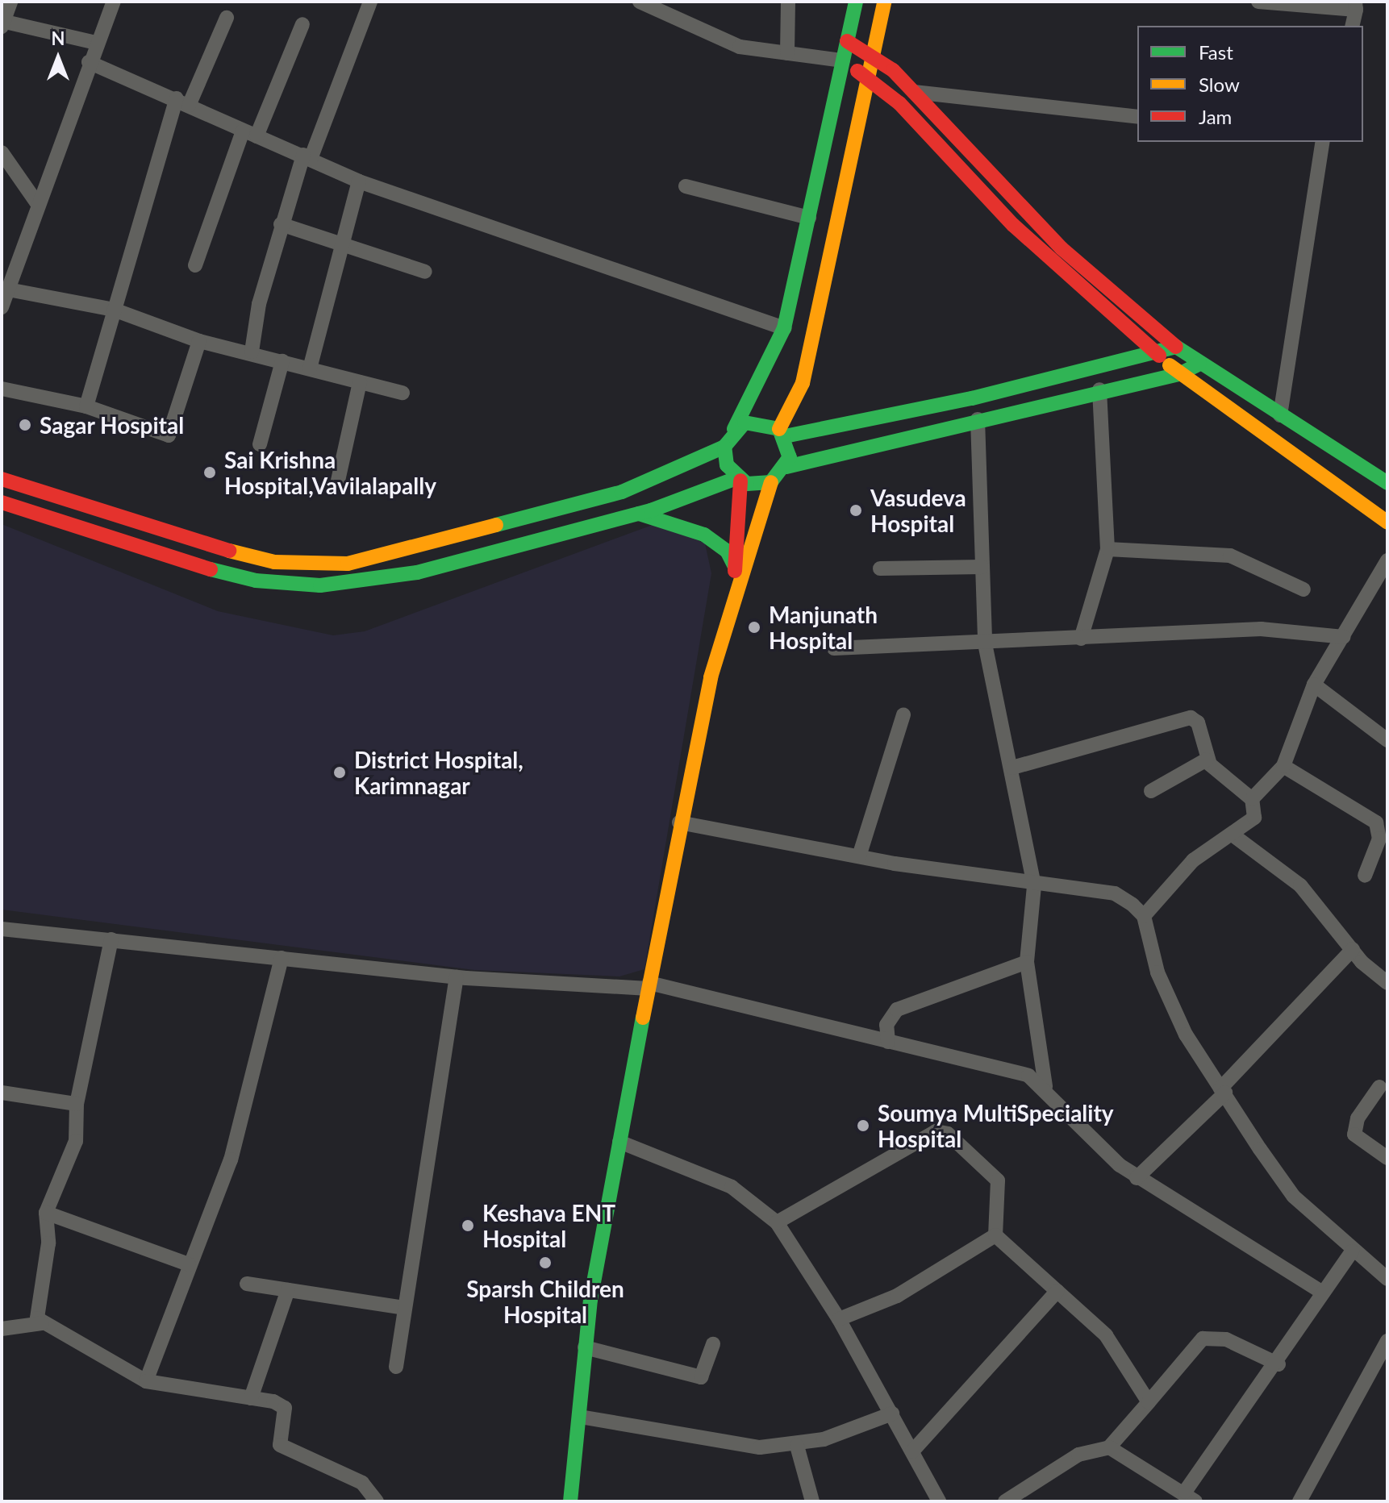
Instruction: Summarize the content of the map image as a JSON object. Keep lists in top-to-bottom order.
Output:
{
  "places": [
    "Sagar Hospital",
    "Sai Krishna Hospital,Vavilalapally",
    "Vasudeva Hospital",
    "Manjunath Hospital",
    "District Hospital, Karimnagar",
    "Soumya MultiSpeciality Hospital",
    "Keshava ENT Hospital",
    "Sparsh Children Hospital"
  ],
  "legend": ["Fast", "Slow", "Jam"],
  "north": "top"
}
